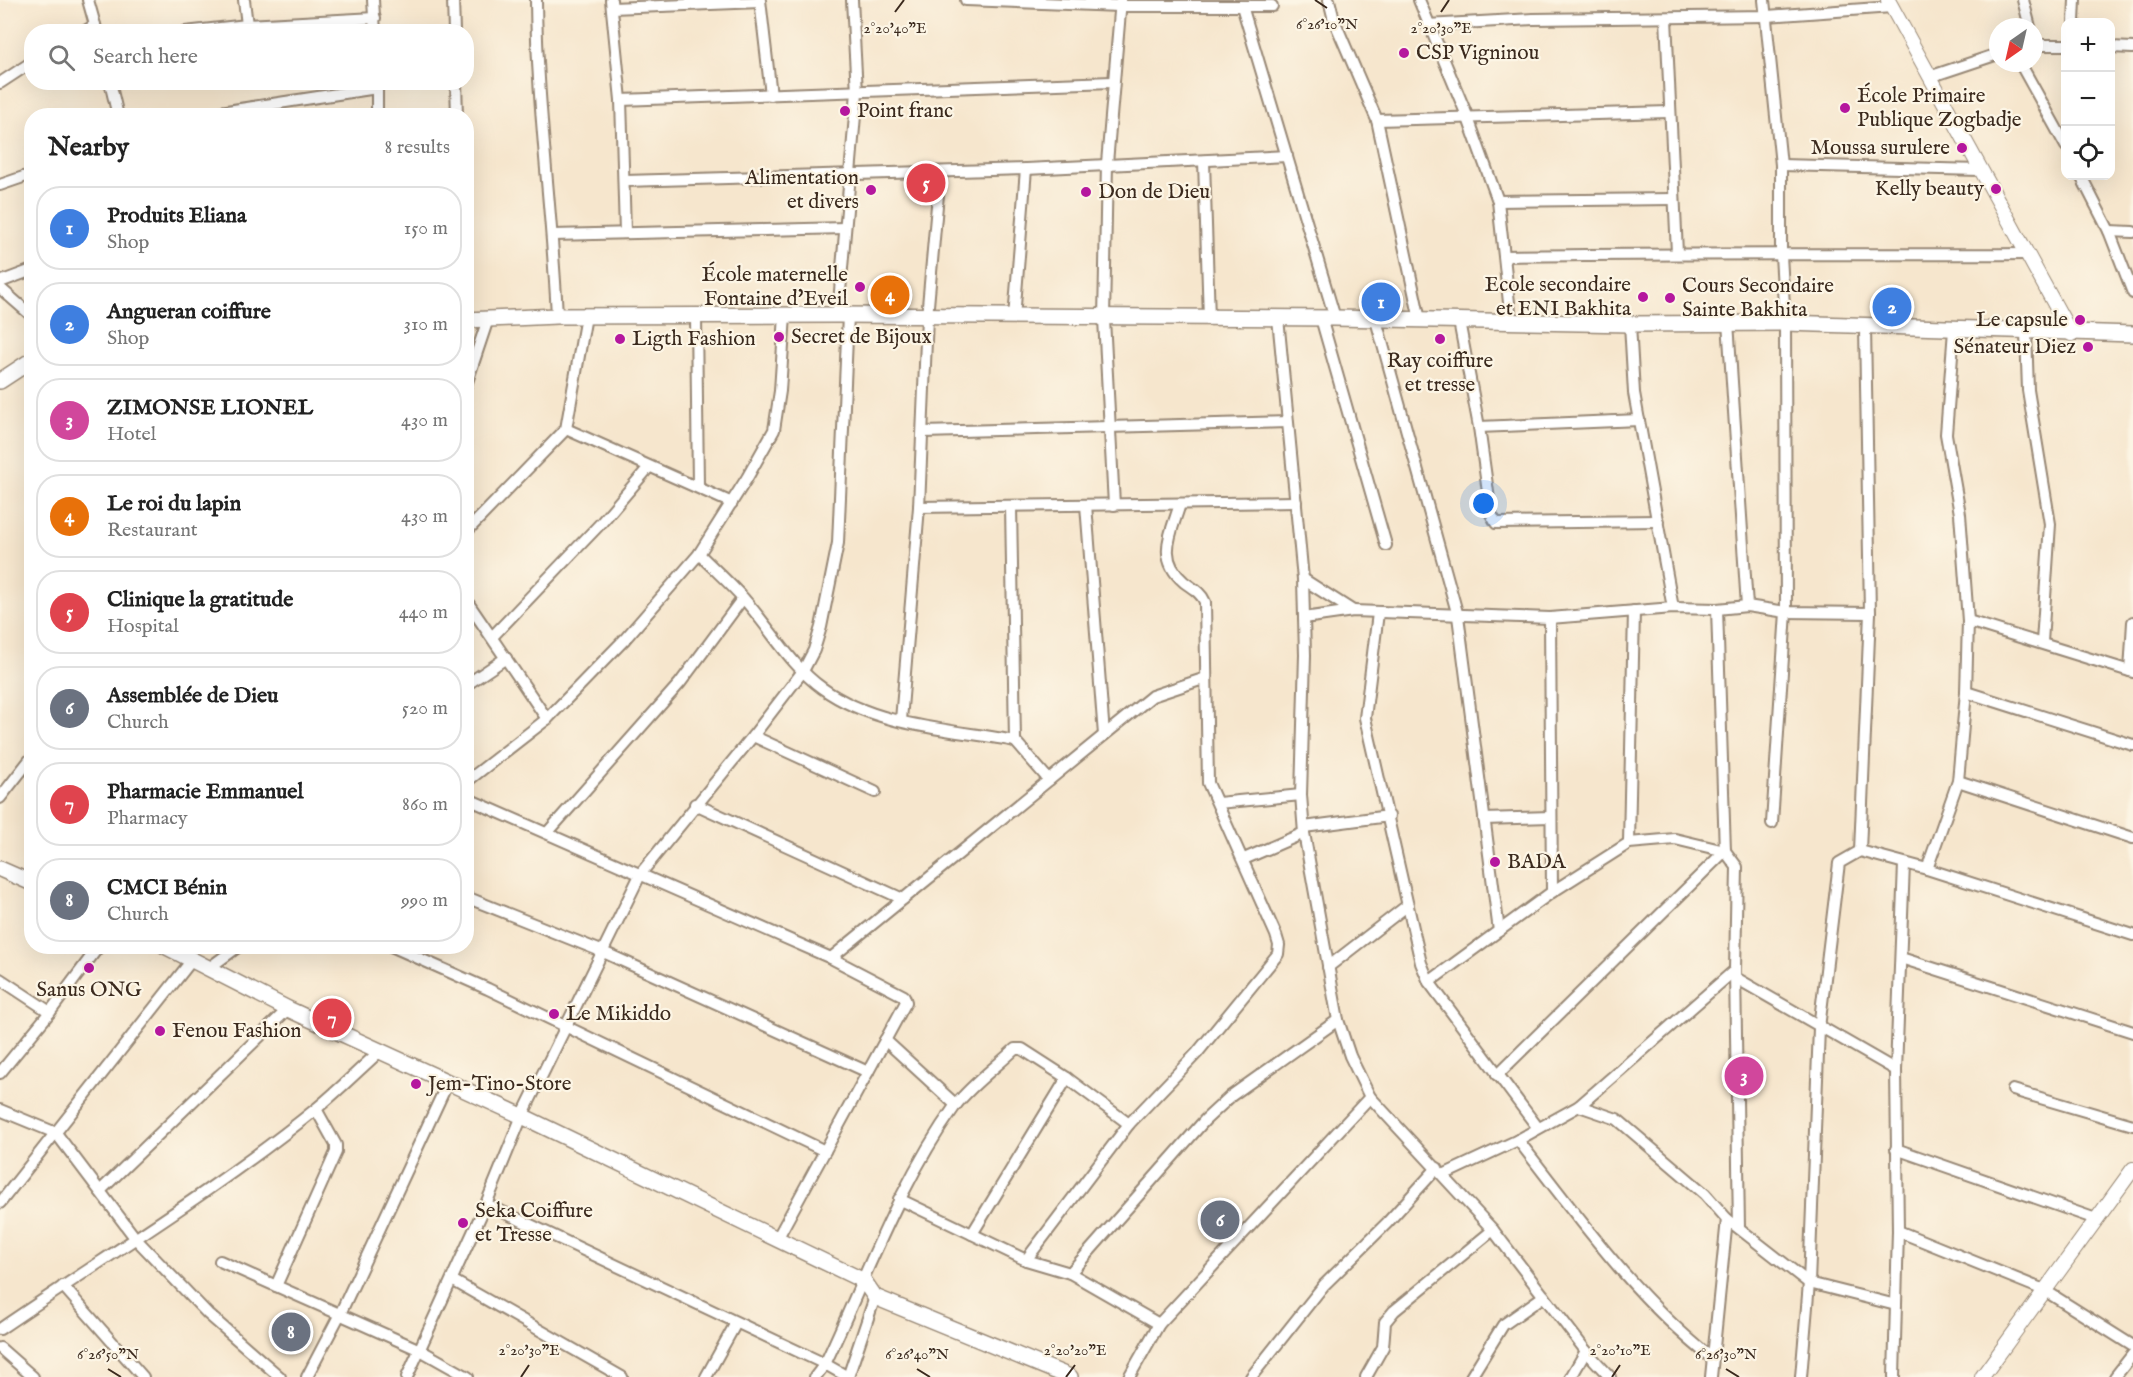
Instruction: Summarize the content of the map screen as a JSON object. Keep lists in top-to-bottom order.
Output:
{
  "places": [
    "CSP Vigninou",
    "École Primaire Publique Zogbadje",
    "Point franc",
    "Moussa surulere",
    "Kelly beauty",
    "Alimentation et divers",
    "Don de Dieu",
    "École maternelle Fontaine d'Eveil",
    "Ecole secondaire et ENI Bakhita",
    "Cours Secondaire Sainte Bakhita",
    "Le capsule",
    "Secret de Bijoux",
    "Ligth Fashion",
    "Ray coiffure et tresse",
    "Sénateur Diez",
    "BADA",
    "Sanus ONG",
    "Le Mikiddo",
    "Fenou Fashion",
    "Jem-Tino-Store",
    "Seka Coiffure et Tresse"
  ],
  "north": "bottom left",
  "page": {
    "map_buttons": ["+", "−"],
    "search": "Search here",
    "heading": ["Nearby", "8 results"],
    "pins": [
      "5",
      "4",
      "1",
      "2",
      "7",
      "3",
      "6",
      "8"
    ],
    "list": [
      {
        "mark": "1",
        "name": "Produits Eliana",
        "note": "Shop",
        "value": "150 m"
      },
      {
        "mark": "2",
        "name": "Angueran coiffure",
        "note": "Shop",
        "value": "310 m"
      },
      {
        "mark": "3",
        "name": "ZIMONSE LIONEL",
        "note": "Hotel",
        "value": "430 m"
      },
      {
        "mark": "4",
        "name": "Le roi du lapin",
        "note": "Restaurant",
        "value": "430 m"
      },
      {
        "mark": "5",
        "name": "Clinique la gratitude",
        "note": "Hospital",
        "value": "440 m"
      },
      {
        "mark": "6",
        "name": "Assemblée de Dieu",
        "note": "Church",
        "value": "520 m"
      },
      {
        "mark": "7",
        "name": "Pharmacie Emmanuel",
        "note": "Pharmacy",
        "value": "860 m"
      },
      {
        "mark": "8",
        "name": "CMCI Bénin",
        "note": "Church",
        "value": "990 m"
      }
    ]
  },
  "coordinates": [
    "6°26'10\"N",
    "2°20'40\"E",
    "2°20'30\"E",
    "2°20'20\"E",
    "2°20'10\"E",
    "6°26'50\"N",
    "6°26'40\"N",
    "6°26'30\"N"
  ]
}
